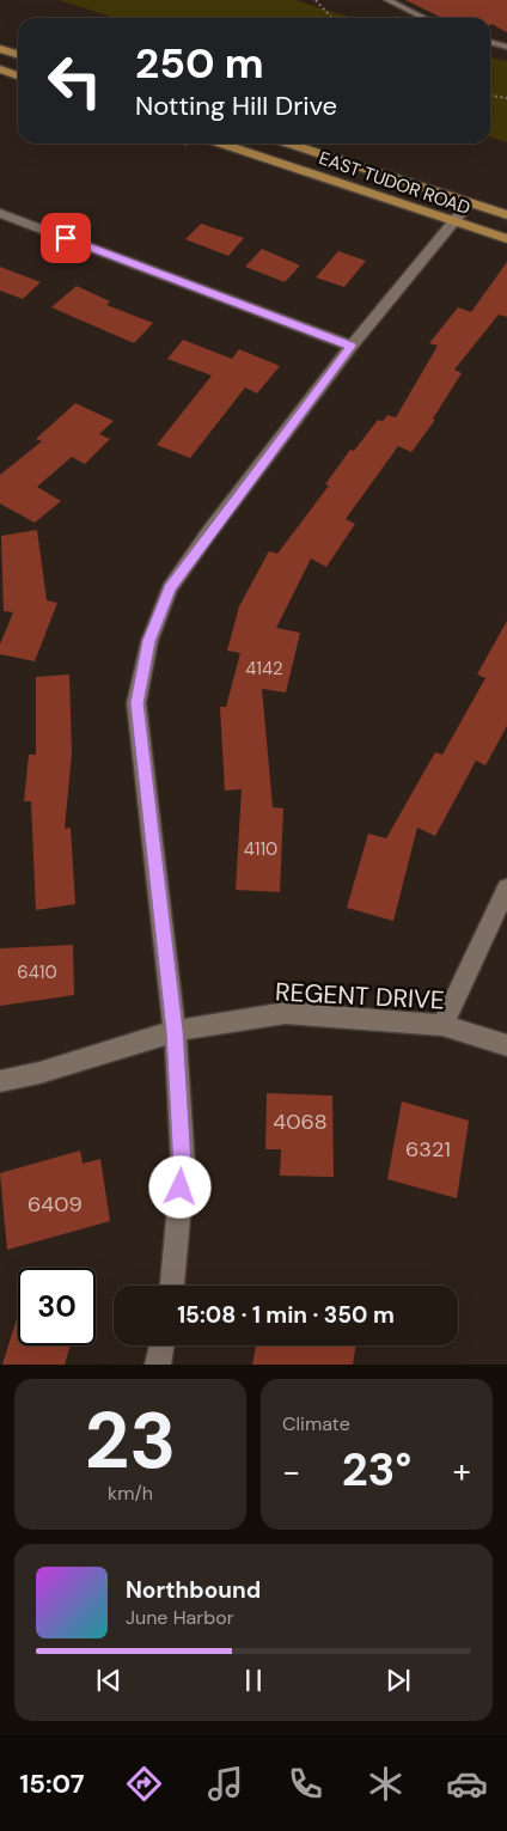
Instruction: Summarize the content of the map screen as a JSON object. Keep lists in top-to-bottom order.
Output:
{
  "streets": {
    "main road": ["EAST TUDOR ROAD"],
    "street": ["REGENT DRIVE"]
  },
  "house_numbers": [
    "4142",
    "4110",
    "6410",
    "4068",
    "6321",
    "6409"
  ],
  "page": {
    "turn": ["250 m", "Notting Hill Drive"],
    "limit": "30",
    "trip": "15:08 · 1 min · 350 m",
    "tile": [
      ["23", "km/h"],
      "Climate"
    ],
    "heat": ["−", "23°", "+"],
    "song": ["Northbound", "June Harbor"],
    "tabs": "15:07"
  }
}
